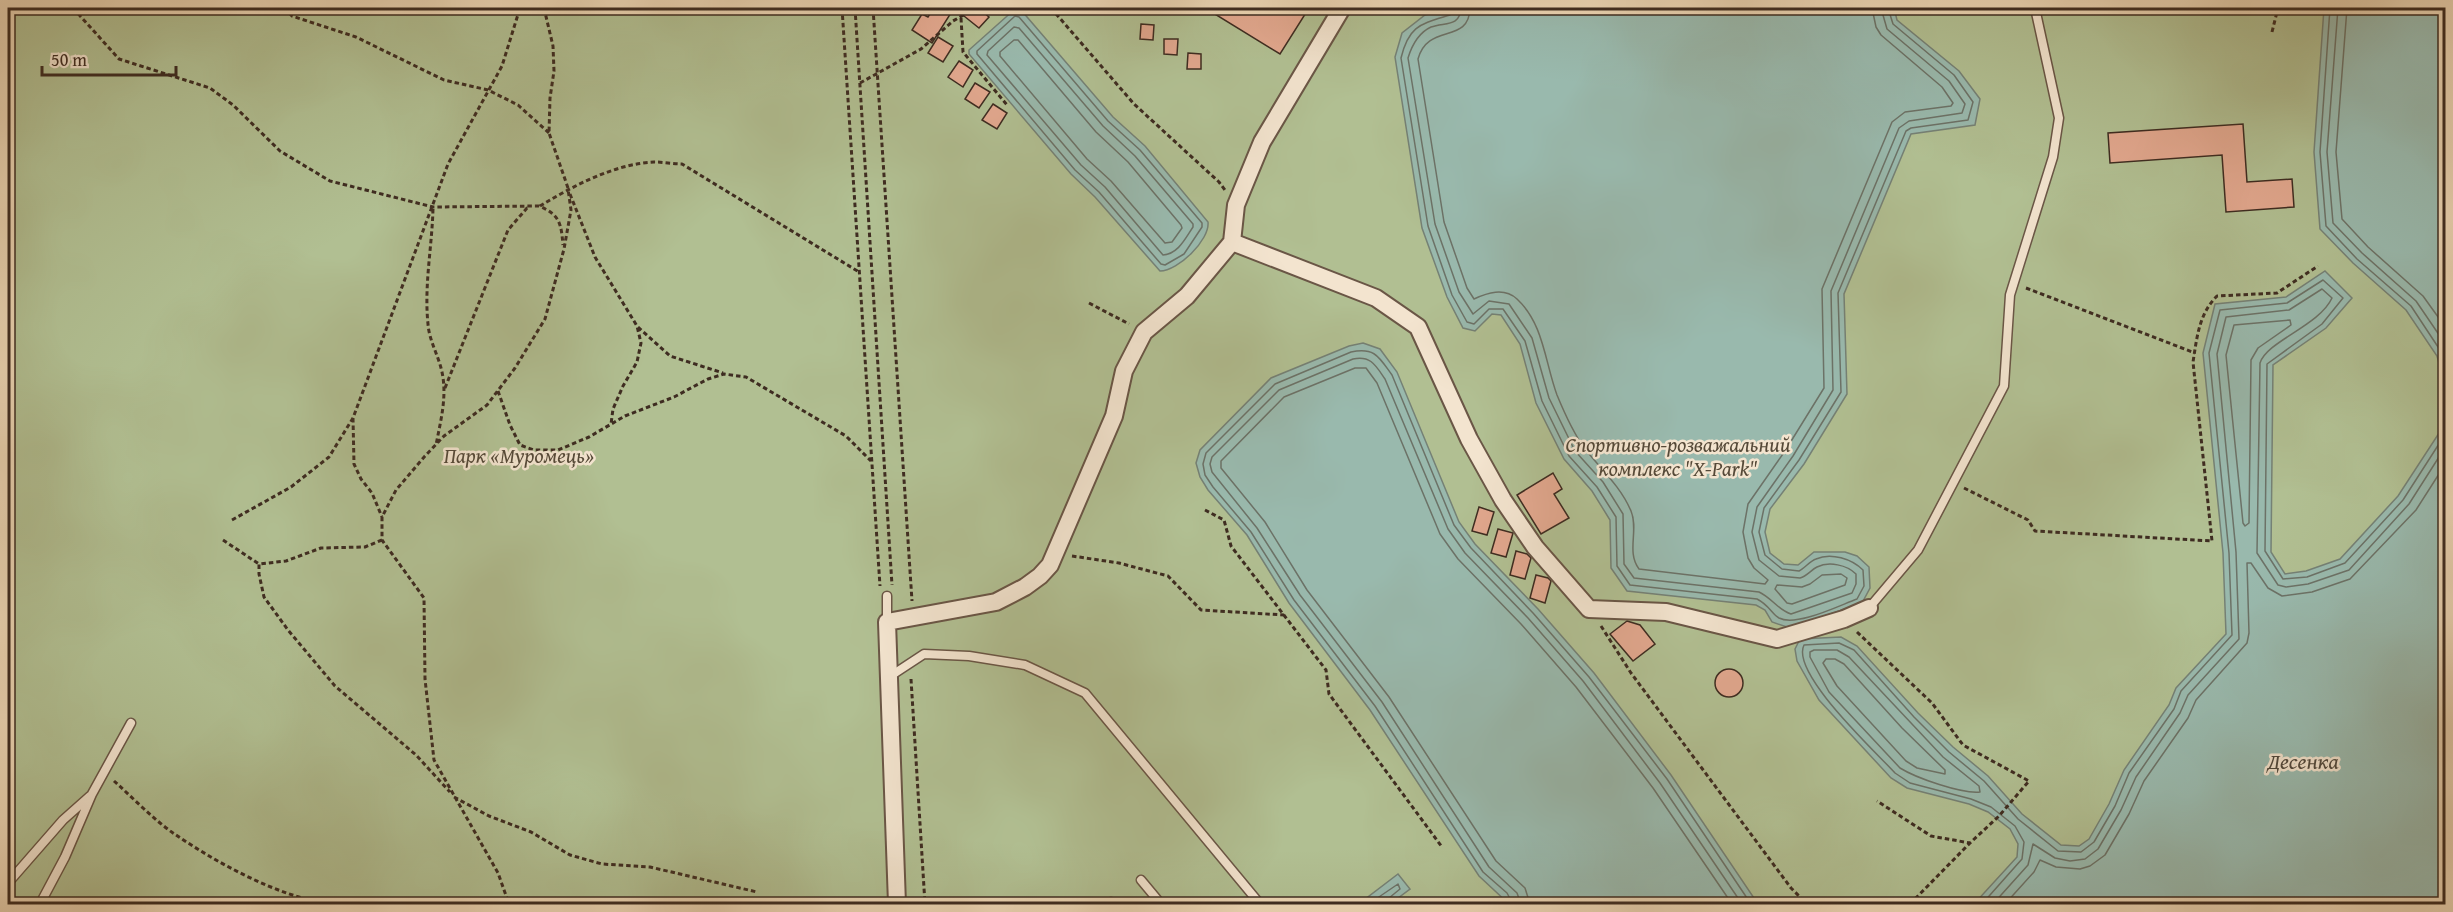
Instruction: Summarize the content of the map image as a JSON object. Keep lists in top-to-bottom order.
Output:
{
  "water": ["Десенка"],
  "parks": ["Спортивно-розважальний комплекс \"Х-Park\"", "Парк «Муромець»"],
  "scale_bar": "50 m"
}
